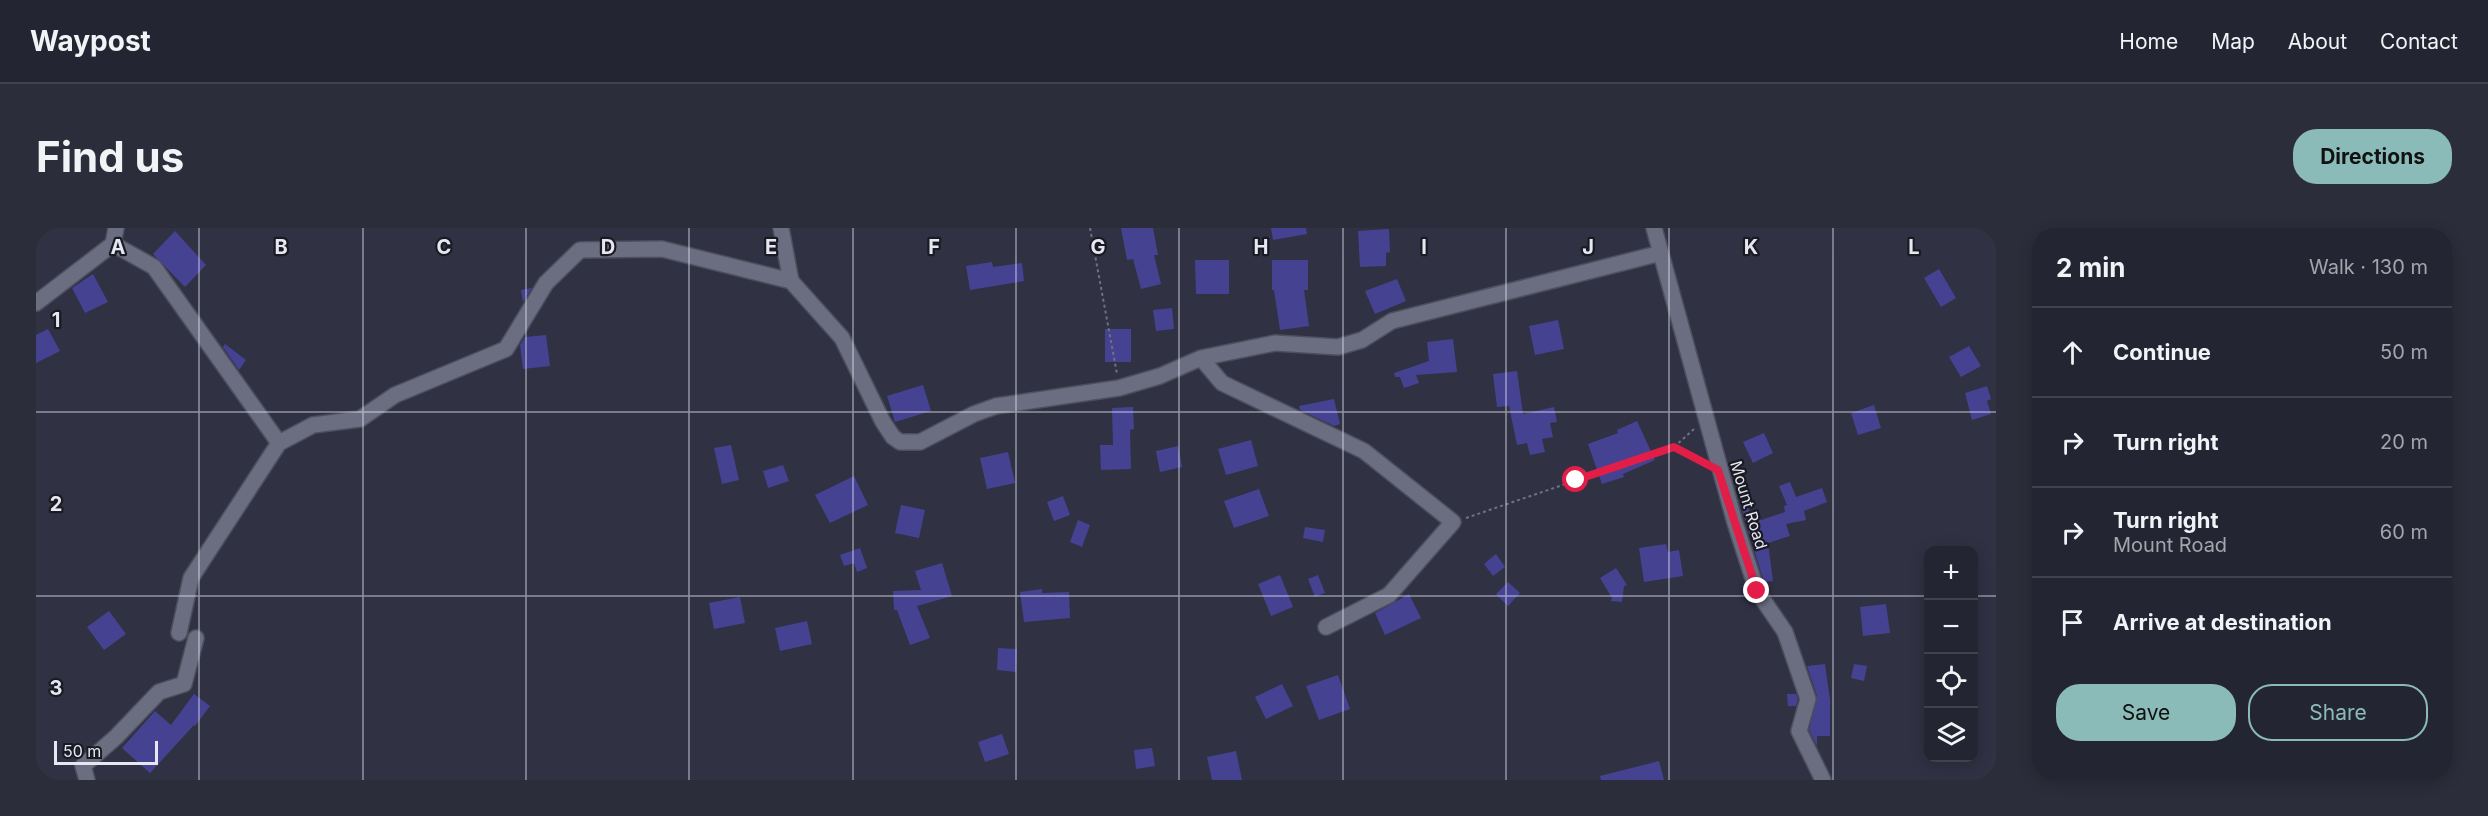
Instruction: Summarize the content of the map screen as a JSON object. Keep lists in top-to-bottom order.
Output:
{
  "streets": {
    "street": ["Mount Road"]
  },
  "scale_bar": "50 m",
  "page": {
    "header": "Waypost",
    "nav": [
      "Home",
      "Map",
      "About",
      "Contact"
    ],
    "buttons": [
      "Directions",
      ["Save", "Share"]
    ],
    "title": "Find us",
    "heading": ["2 min", "Walk · 130 m"],
    "list": [
      ["Continue", "50 m"],
      ["Turn right", "20 m"],
      ["Turn right", "Mount Road", "60 m"],
      "Arrive at destination"
    ],
    "map_buttons": ["+", "−"],
    "scale": "50 m"
  },
  "grid": {
    "columns": [
      "A",
      "B",
      "C",
      "D",
      "E",
      "F",
      "G",
      "H",
      "I",
      "J",
      "K",
      "L"
    ],
    "rows": ["1", "2", "3"]
  }
}
